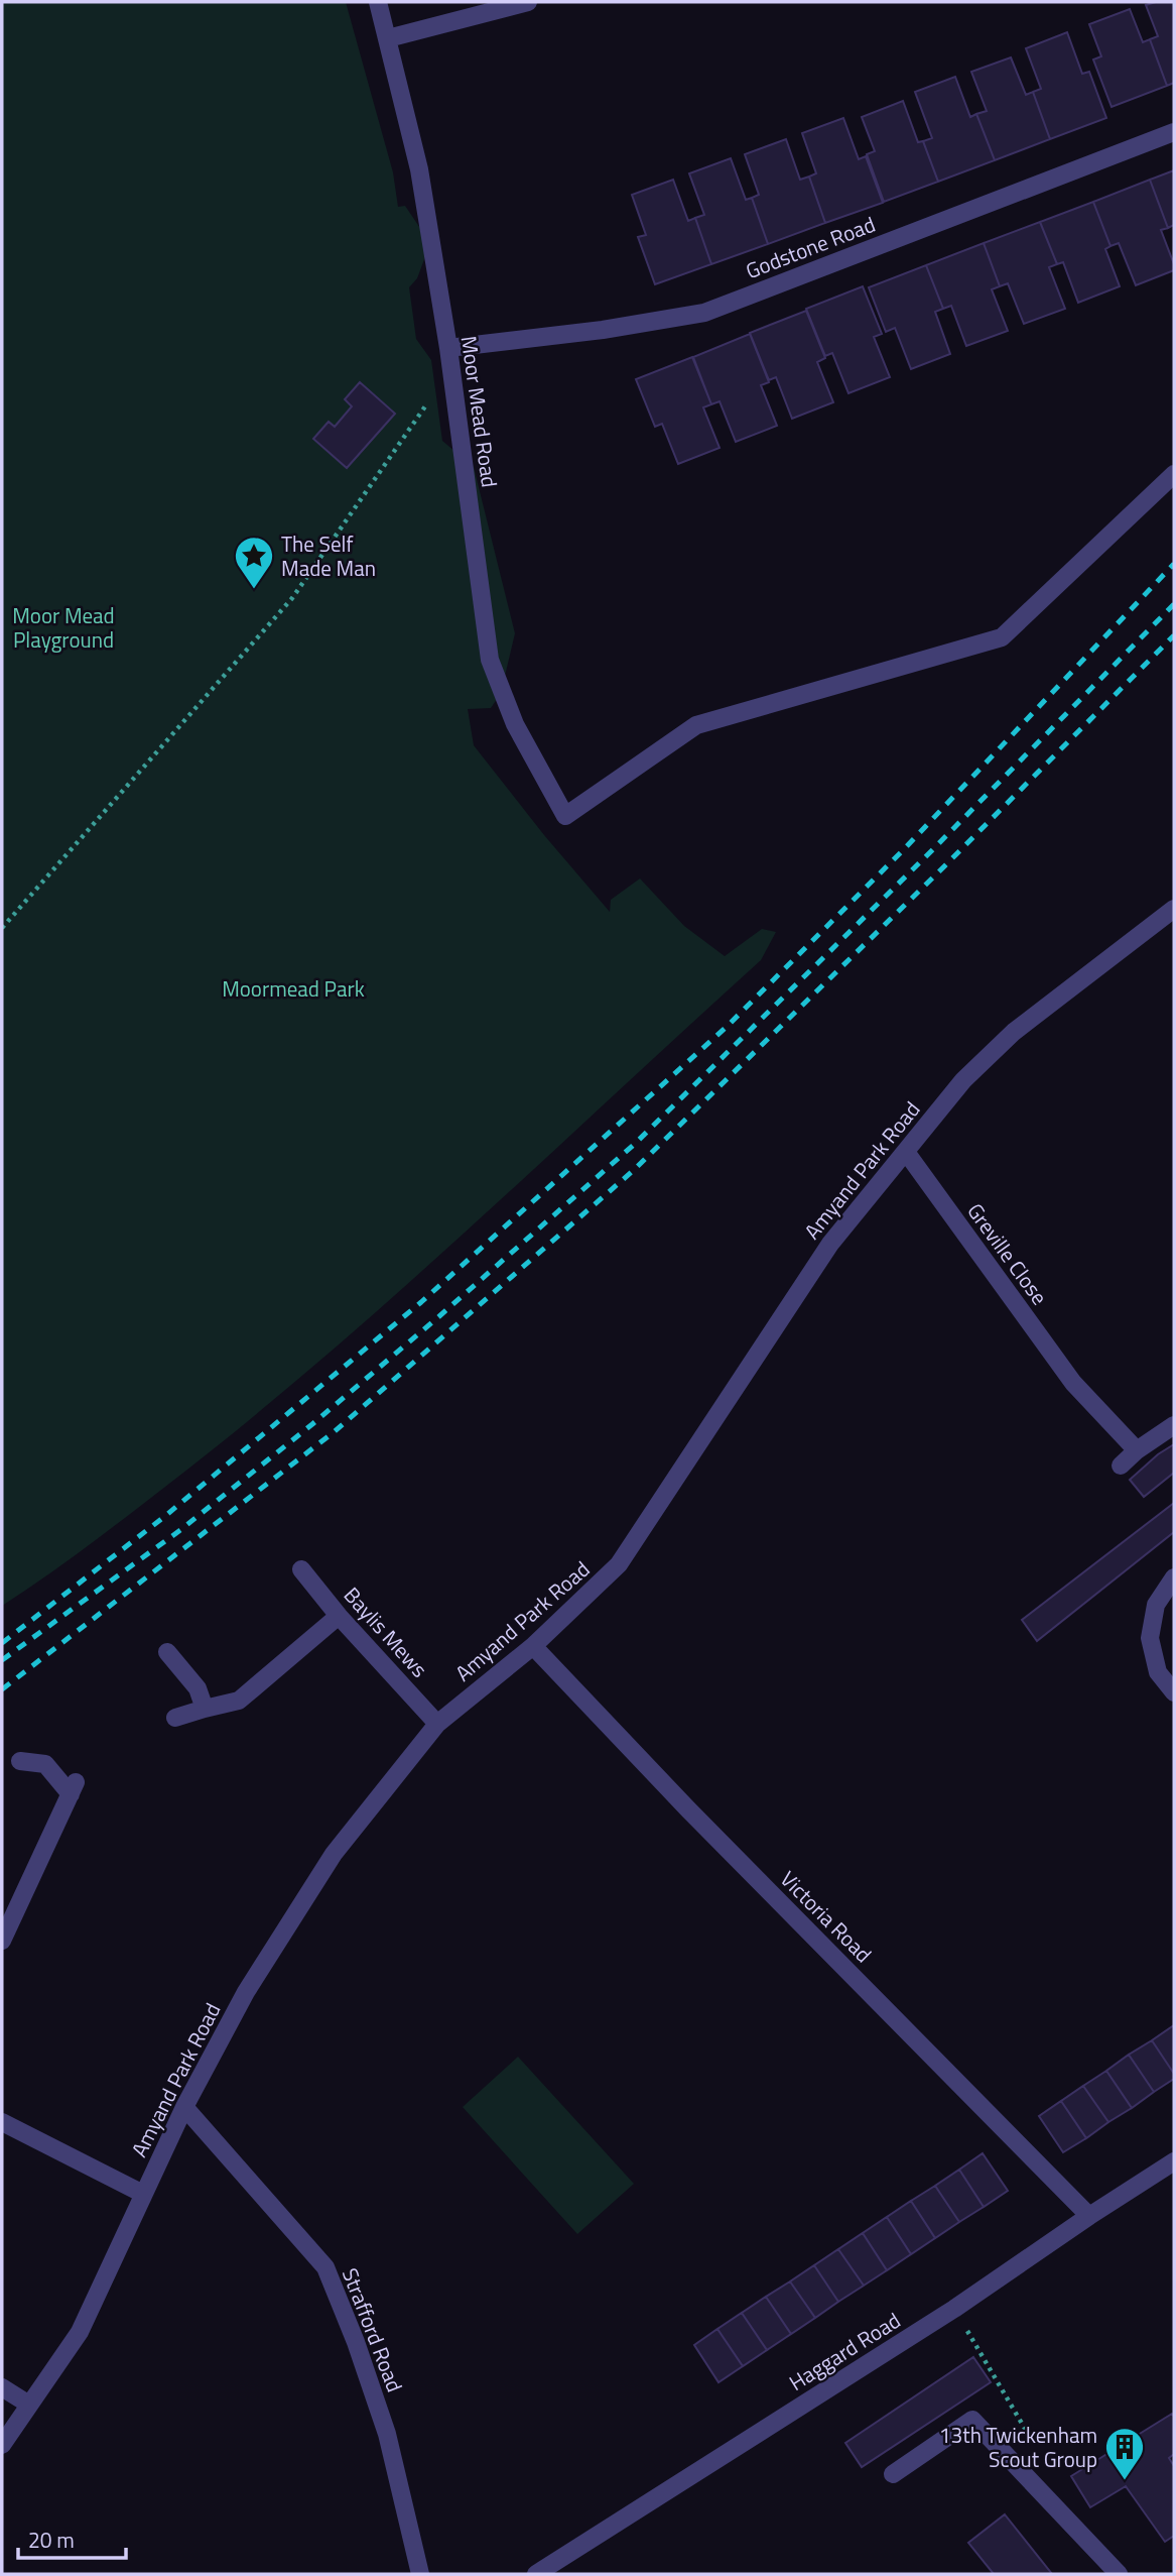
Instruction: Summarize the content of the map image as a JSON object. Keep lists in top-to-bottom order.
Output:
{
  "streets": {
    "street": [
      "Godstone Road",
      "Moor Mead Road",
      "Amyand Park Road",
      "Greville Close",
      "Baylis Mews",
      "Victoria Road",
      "Strafford Road",
      "Haggard Road"
    ]
  },
  "crossings": [
    ["Godstone Road", "Moor Mead Road"],
    ["Amyand Park Road", "Greville Close"],
    ["Amyand Park Road", "Baylis Mews"],
    ["Amyand Park Road", "Victoria Road"],
    ["Amyand Park Road", "Strafford Road"],
    ["Victoria Road", "Haggard Road"]
  ],
  "parks": ["Moor Mead Playground", "Moormead Park"],
  "places": {
    "place": ["The Self Made Man"],
    "building": ["13th Twickenham Scout Group"]
  },
  "scale_bar": "20 m"
}
